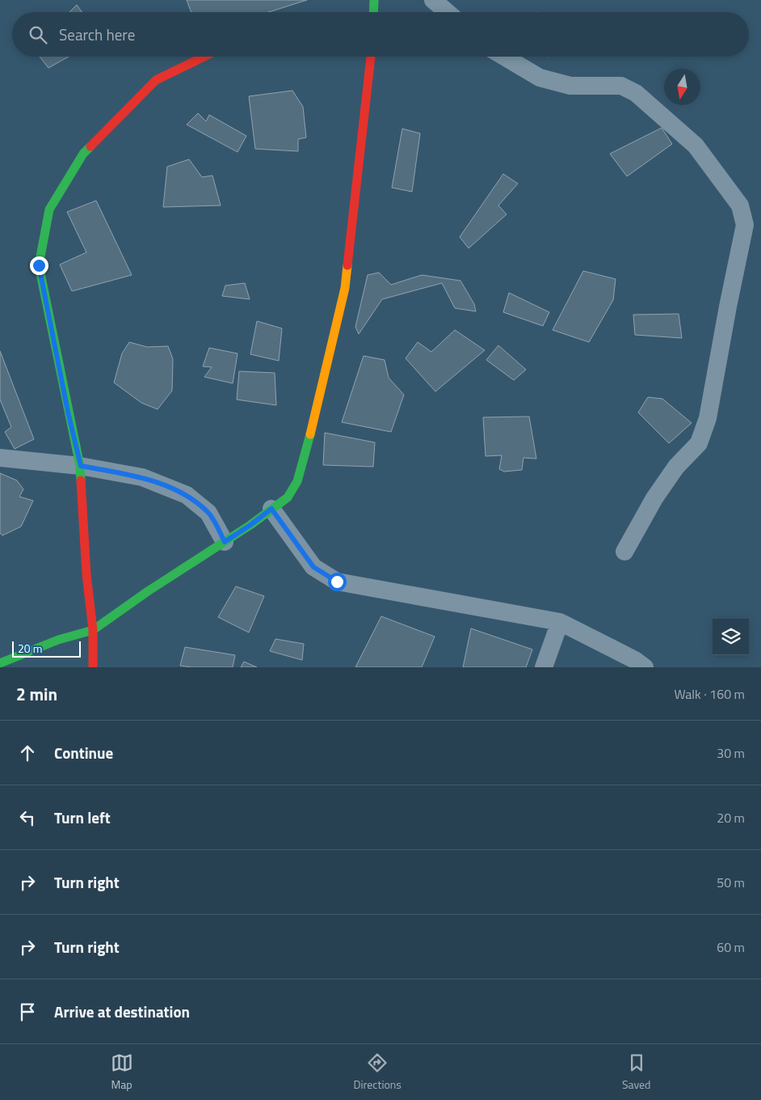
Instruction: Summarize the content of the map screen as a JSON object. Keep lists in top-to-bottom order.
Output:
{
  "scale_bar": "20 m",
  "north": "bottom",
  "page": {
    "search": "Search here",
    "scale": "20 m",
    "heading": ["2 min", "Walk · 160 m"],
    "list": [
      ["Continue", "30 m"],
      ["Turn left", "20 m"],
      ["Turn right", "50 m"],
      ["Turn right", "60 m"],
      "Arrive at destination"
    ],
    "nav": ["Map", "Directions", "Saved"]
  }
}
